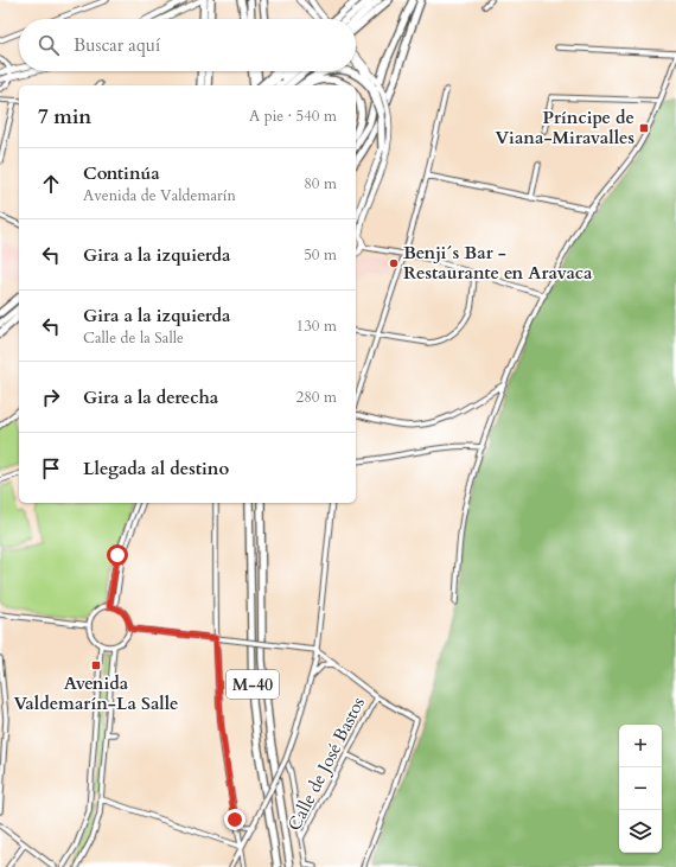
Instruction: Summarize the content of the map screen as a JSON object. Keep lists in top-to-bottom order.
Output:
{
  "streets": {
    "highway": ["M-40"],
    "street": ["Calle de José Bastos"]
  },
  "places": {
    "transit": ["Príncipe de Viana-Miravalles", "Avenida Valdemarín-La Salle"],
    "other": ["Benji´s Bar - Restaurante en Aravaca"]
  },
  "page": {
    "search": "Buscar aquí",
    "heading": ["7 min", "A pie · 540 m"],
    "list": [
      ["Continúa", "Avenida de Valdemarín", "80 m"],
      ["Gira a la izquierda", "50 m"],
      ["Gira a la izquierda", "Calle de la Salle", "130 m"],
      ["Gira a la derecha", "280 m"],
      "Llegada al destino"
    ],
    "map_buttons": ["+", "−"]
  }
}
